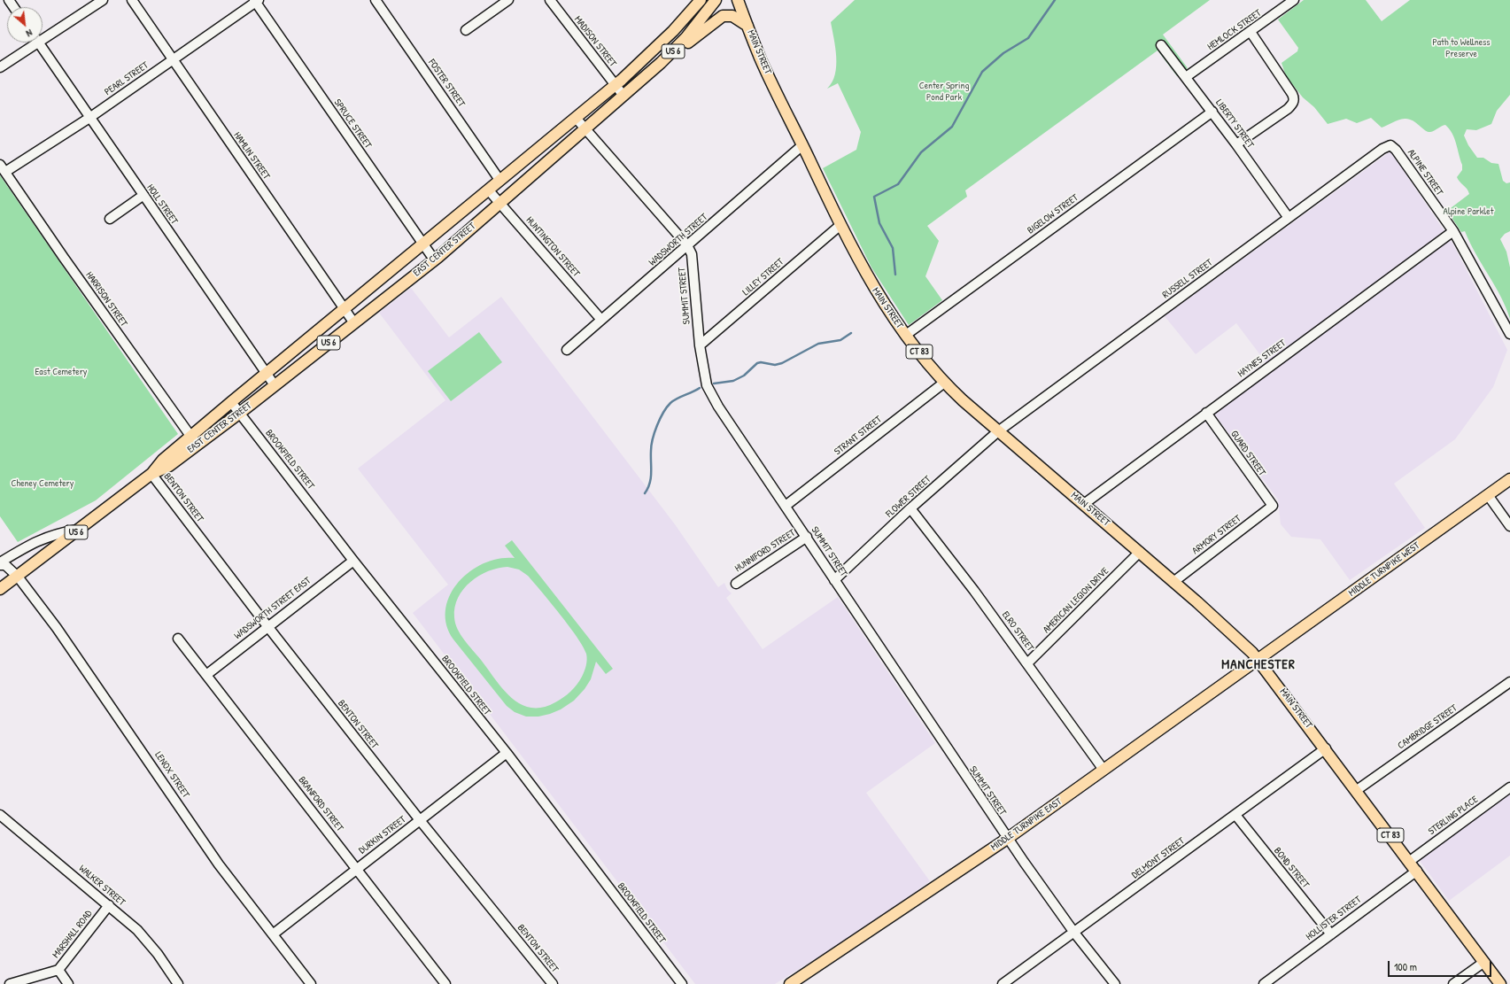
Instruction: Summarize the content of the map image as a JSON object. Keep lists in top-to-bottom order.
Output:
{
  "streets": {
    "main road": [
      "US 6",
      "MAIN STREET",
      "EAST CENTER STREET",
      "CT 83",
      "MIDDLE TURNPIKE WEST",
      "MIDDLE TURNPIKE EAST"
    ],
    "street": [
      "HEMLOCK STREET",
      "MADISON STREET",
      "PEARL STREET",
      "FOSTER STREET",
      "SPRUCE STREET",
      "LIBERTY STREET",
      "HAMLIN STREET",
      "ALPINE STREET",
      "HOLL STREET",
      "BIGELOW STREET",
      "WADSWORTH STREET",
      "HUNTINGTON STREET",
      "LILLEY STREET",
      "RUSSELL STREET",
      "SUMMIT STREET",
      "HARRISON STREET",
      "HAYNES STREET",
      "STRANT STREET",
      "GUARD STREET",
      "BROOKFIELD STREET",
      "FLOWER STREET",
      "BENTON STREET",
      "ARMORY STREET",
      "HUNNIFORD STREET",
      "AMERICAN LEGION DRIVE",
      "WADSWORTH STREET EAST",
      "ELRO STREET",
      "CAMBRIDGE STREET",
      "LENOX STREET",
      "BRANFORD STREET",
      "STERLING PLACE",
      "DURKIN STREET",
      "DELMONT STREET",
      "BOND STREET",
      "WALKER STREET",
      "HOLLISTER STREET",
      "MARSHALL ROAD"
    ]
  },
  "crossings": [
    ["HEMLOCK STREET", "LIBERTY STREET"],
    ["MADISON STREET", "EAST CENTER STREET"],
    ["MAIN STREET", "BIGELOW STREET"],
    ["MAIN STREET", "WADSWORTH STREET"],
    ["MAIN STREET", "LILLEY STREET"],
    ["MAIN STREET", "RUSSELL STREET"],
    ["MAIN STREET", "HAYNES STREET"],
    ["MAIN STREET", "STRANT STREET"],
    ["MAIN STREET", "FLOWER STREET"],
    ["MAIN STREET", "ARMORY STREET"],
    ["MAIN STREET", "MIDDLE TURNPIKE WEST"],
    ["MAIN STREET", "AMERICAN LEGION DRIVE"],
    ["MAIN STREET", "CAMBRIDGE STREET"],
    ["MAIN STREET", "STERLING PLACE"],
    ["MAIN STREET", "MIDDLE TURNPIKE EAST"],
    ["MAIN STREET", "DELMONT STREET"],
    ["MAIN STREET", "HOLLISTER STREET"],
    ["PEARL STREET", "SPRUCE STREET"],
    ["PEARL STREET", "HAMLIN STREET"],
    ["PEARL STREET", "HOLL STREET"],
    ["PEARL STREET", "HARRISON STREET"],
    ["FOSTER STREET", "EAST CENTER STREET"],
    ["SPRUCE STREET", "EAST CENTER STREET"],
    ["LIBERTY STREET", "BIGELOW STREET"],
    ["LIBERTY STREET", "RUSSELL STREET"],
    ["HAMLIN STREET", "EAST CENTER STREET"],
    ["ALPINE STREET", "RUSSELL STREET"],
    ["ALPINE STREET", "HAYNES STREET"],
    ["HOLL STREET", "EAST CENTER STREET"],
    ["WADSWORTH STREET", "HUNTINGTON STREET"],
    ["WADSWORTH STREET", "SUMMIT STREET"],
    ["HUNTINGTON STREET", "EAST CENTER STREET"],
    ["EAST CENTER STREET", "SUMMIT STREET"],
    ["EAST CENTER STREET", "HARRISON STREET"],
    ["EAST CENTER STREET", "BROOKFIELD STREET"],
    ["EAST CENTER STREET", "BENTON STREET"],
    ["EAST CENTER STREET", "LENOX STREET"],
    ["LILLEY STREET", "SUMMIT STREET"],
    ["RUSSELL STREET", "FLOWER STREET"],
    ["SUMMIT STREET", "STRANT STREET"],
    ["SUMMIT STREET", "FLOWER STREET"],
    ["SUMMIT STREET", "HUNNIFORD STREET"],
    ["SUMMIT STREET", "MIDDLE TURNPIKE EAST"],
    ["SUMMIT STREET", "DELMONT STREET"],
    ["HAYNES STREET", "GUARD STREET"],
    ["GUARD STREET", "ARMORY STREET"],
    ["BROOKFIELD STREET", "WADSWORTH STREET EAST"],
    ["BROOKFIELD STREET", "DURKIN STREET"],
    ["FLOWER STREET", "ELRO STREET"],
    ["BENTON STREET", "WADSWORTH STREET EAST"],
    ["BENTON STREET", "DURKIN STREET"],
    ["MIDDLE TURNPIKE WEST", "MIDDLE TURNPIKE EAST"],
    ["AMERICAN LEGION DRIVE", "ELRO STREET"],
    ["WADSWORTH STREET EAST", "BRANFORD STREET"],
    ["ELRO STREET", "MIDDLE TURNPIKE EAST"],
    ["LENOX STREET", "DURKIN STREET"],
    ["BRANFORD STREET", "DURKIN STREET"],
    ["DELMONT STREET", "BOND STREET"],
    ["BOND STREET", "HOLLISTER STREET"],
    ["WALKER STREET", "MARSHALL ROAD"]
  ],
  "districts": ["MANCHESTER"],
  "parks": [
    "Path to Wellness Preserve",
    "Center Spring Pond Park",
    "Alpine Parklet",
    "East Cemetery",
    "Cheney Cemetery"
  ],
  "scale_bar": "100 m",
  "north": "bottom right"
}
